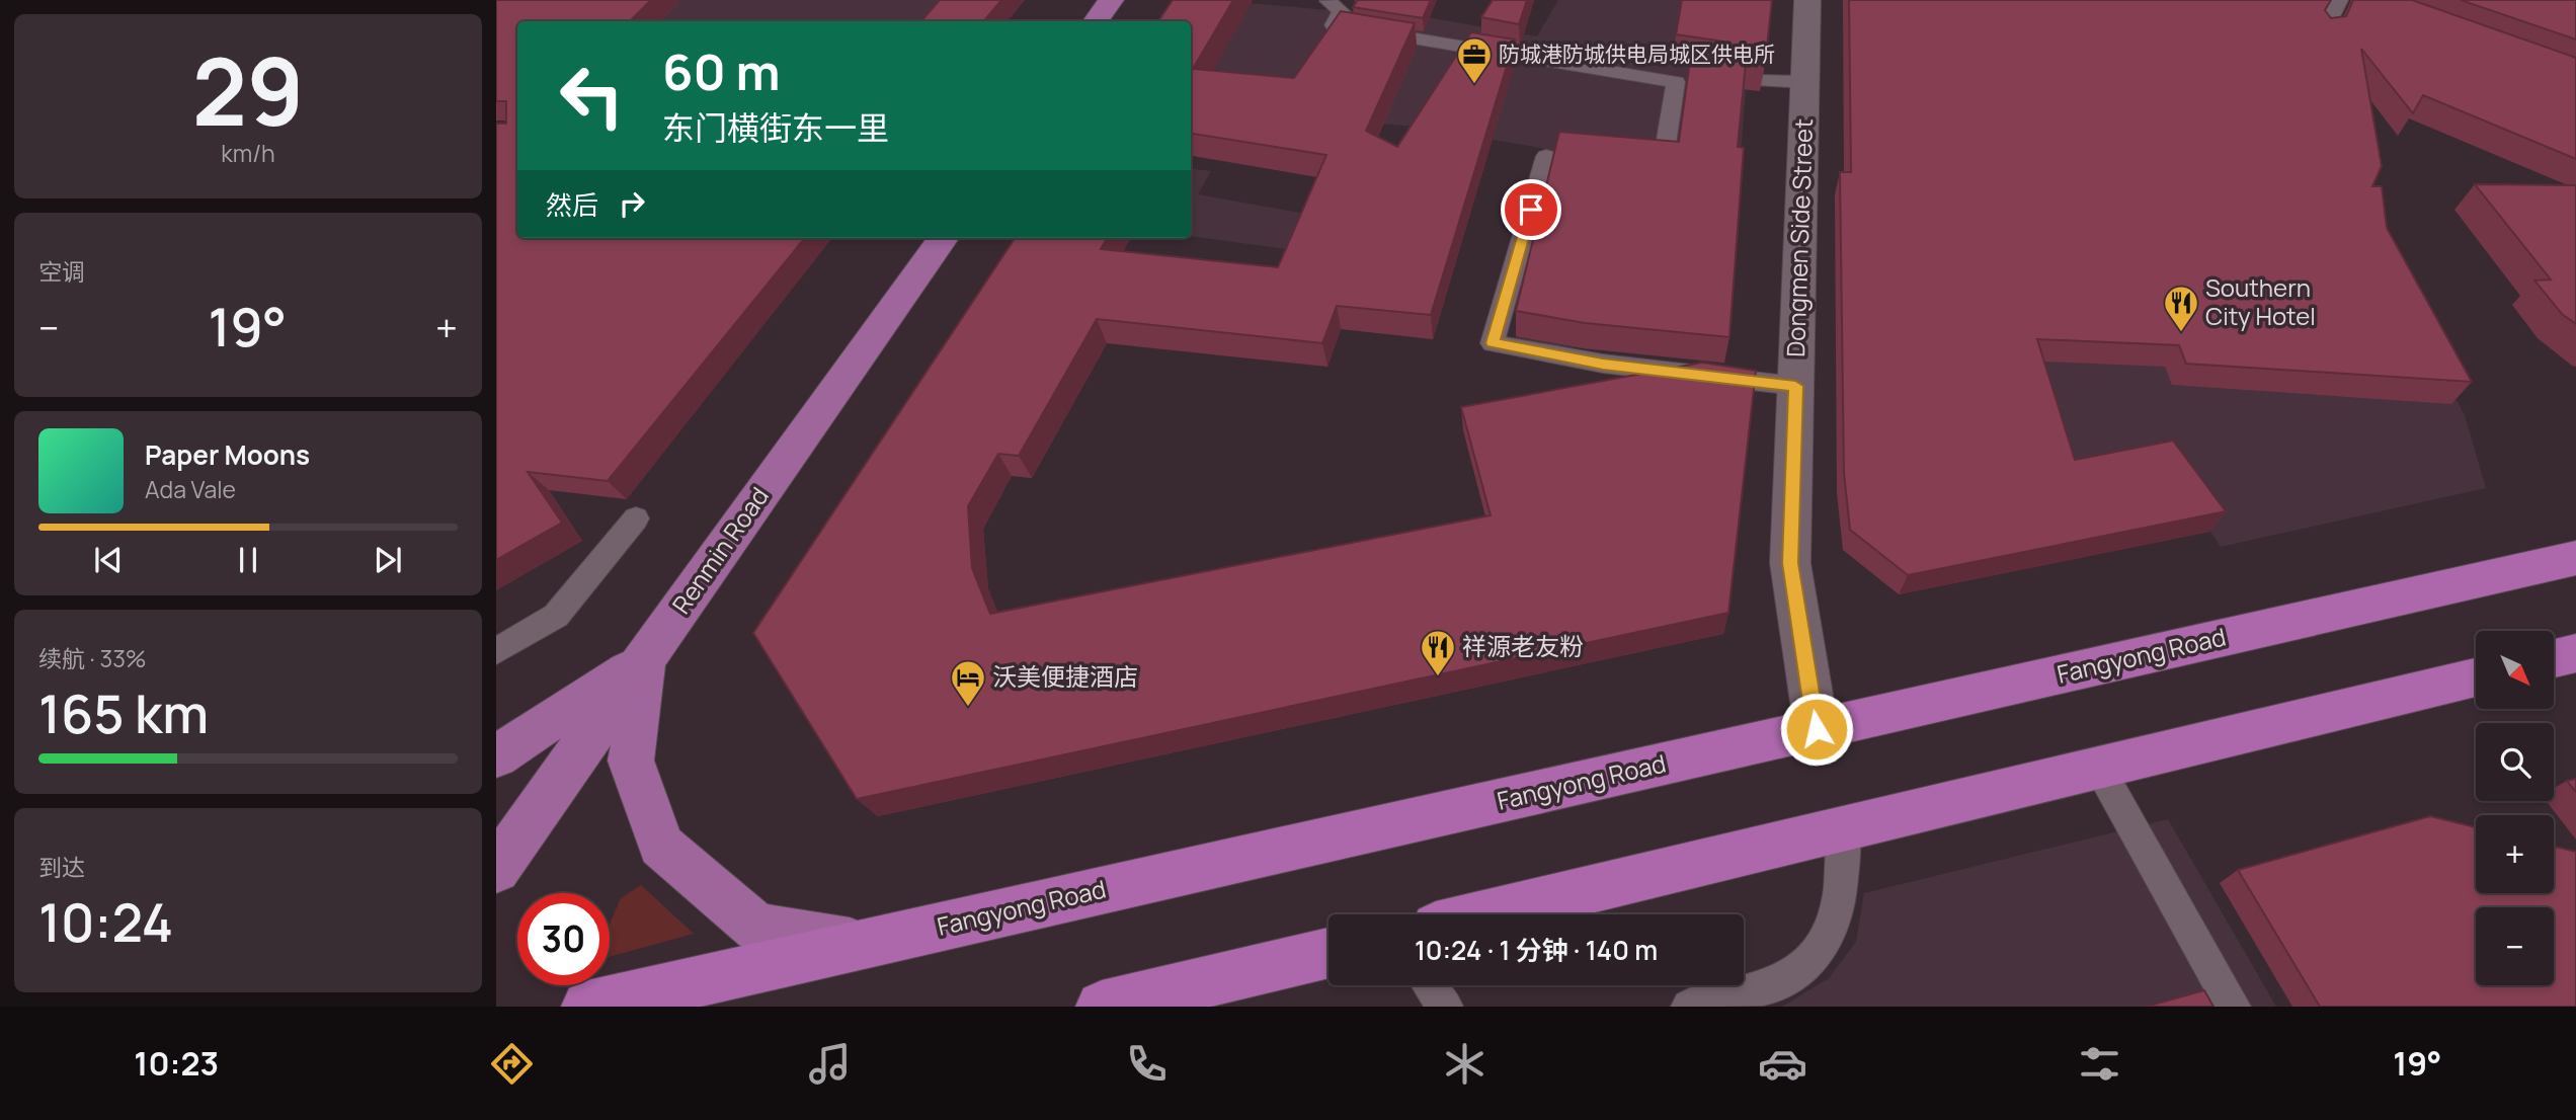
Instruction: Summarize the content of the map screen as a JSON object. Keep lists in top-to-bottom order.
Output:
{
  "streets": {
    "highway": ["Fangyong Road"],
    "main road": ["Renmin Road"],
    "street": ["Dongmen Side Street"]
  },
  "crossings": [
    ["Dongmen Side Street", "Fangyong Road"]
  ],
  "places": {
    "office": ["防城港防城供电局城区供电所"],
    "restaurant": ["Southern City Hotel", "祥源老友粉"],
    "hotel": ["沃美便捷酒店"]
  },
  "north": "bottom right",
  "page": {
    "tile": [
      ["29", "km/h"],
      "空调",
      ["续航 · 33%", "165 km"],
      ["到达", "10:24"]
    ],
    "turn": ["60 m", "东门横街东一里"],
    "then": "然后",
    "heat": ["−", "19°", "+"],
    "song": ["Paper Moons", "Ada Vale"],
    "map_buttons": ["+", "−"],
    "limit": "30",
    "trip": "10:24 · 1 分钟 · 140 m",
    "tabs": ["10:23", "19°"]
  }
}
